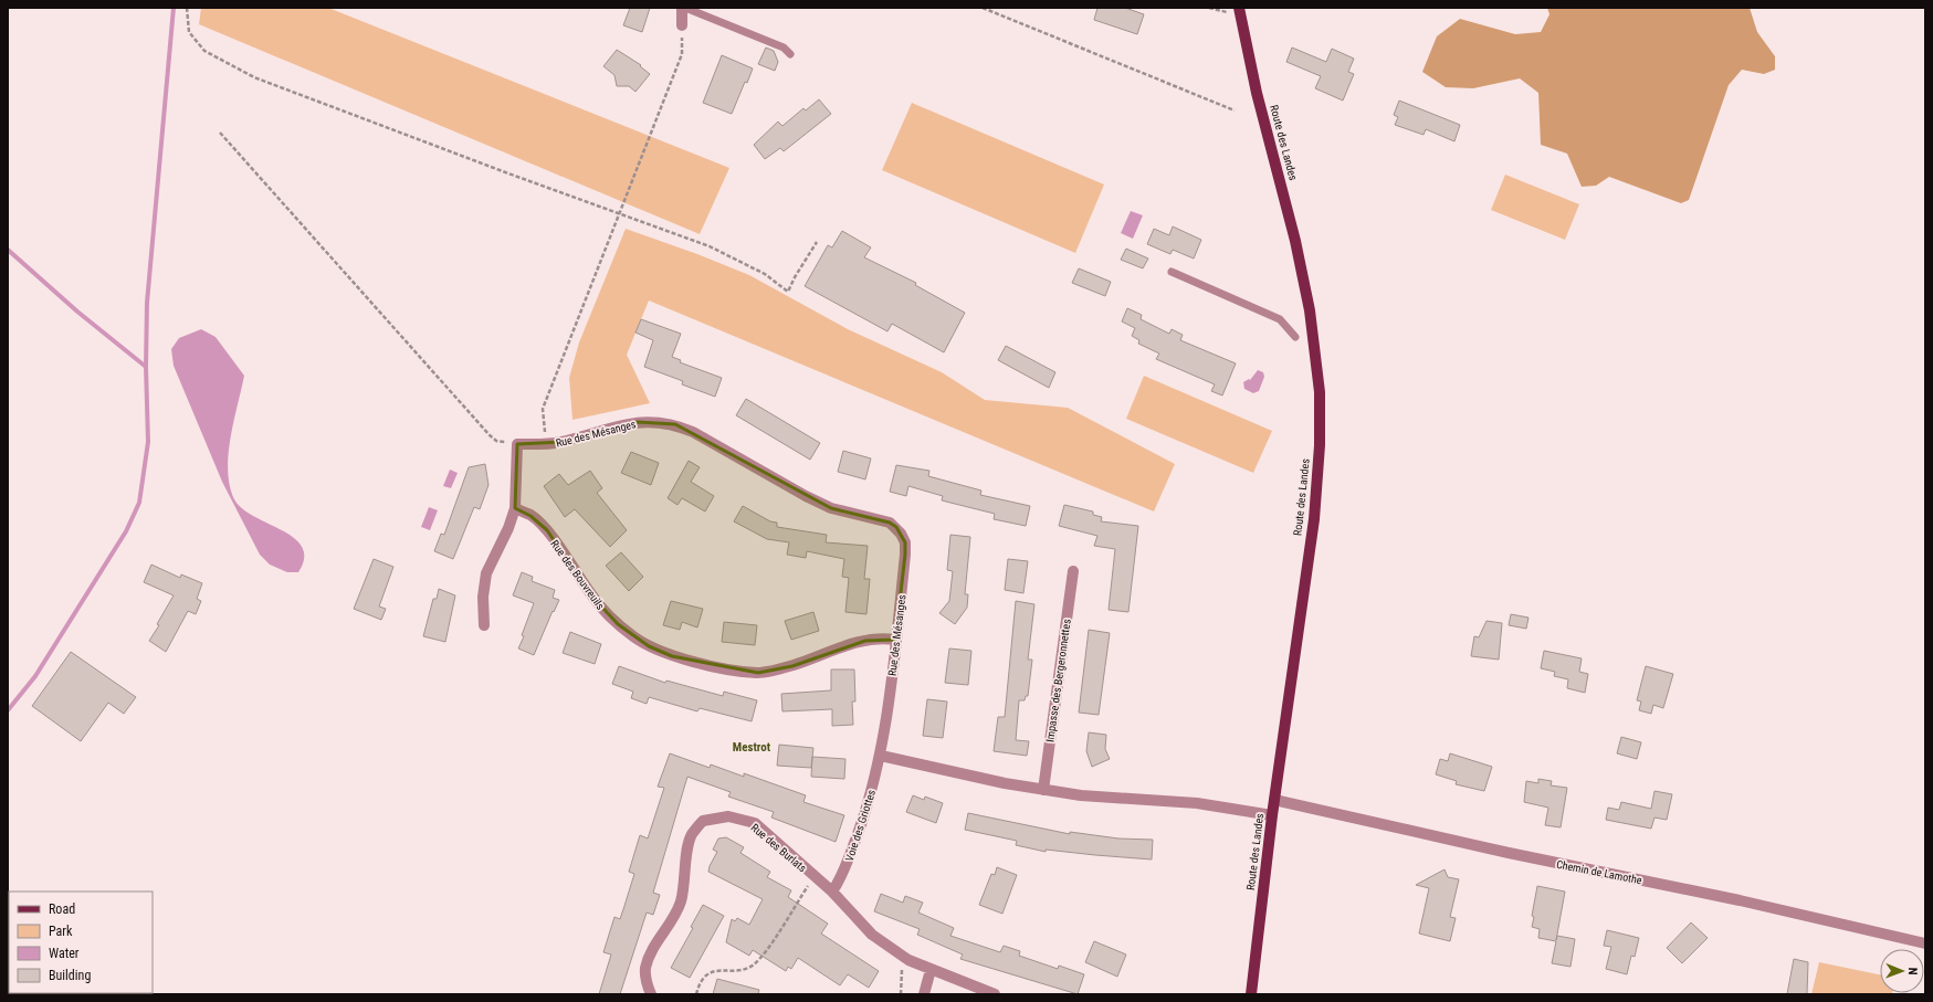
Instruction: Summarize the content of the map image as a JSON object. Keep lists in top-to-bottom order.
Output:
{
  "streets": {
    "main road": ["Route des Landes"],
    "street": [
      "Rue des Mésanges",
      "Rue des Bouvreuils",
      "Impasse des Bergeronnettes",
      "Voie des Griottes",
      "Rue des Burlats",
      "Chemin de Lamothe"
    ]
  },
  "crossings": [
    ["Route des Landes", "Chemin de Lamothe"],
    ["Rue des Mésanges", "Rue des Bouvreuils"],
    ["Rue des Mésanges", "Voie des Griottes"],
    ["Voie des Griottes", "Rue des Burlats"]
  ],
  "districts": ["Mestrot"],
  "legend": [
    "Road",
    "Park",
    "Water",
    "Building"
  ],
  "north": "right"
}
